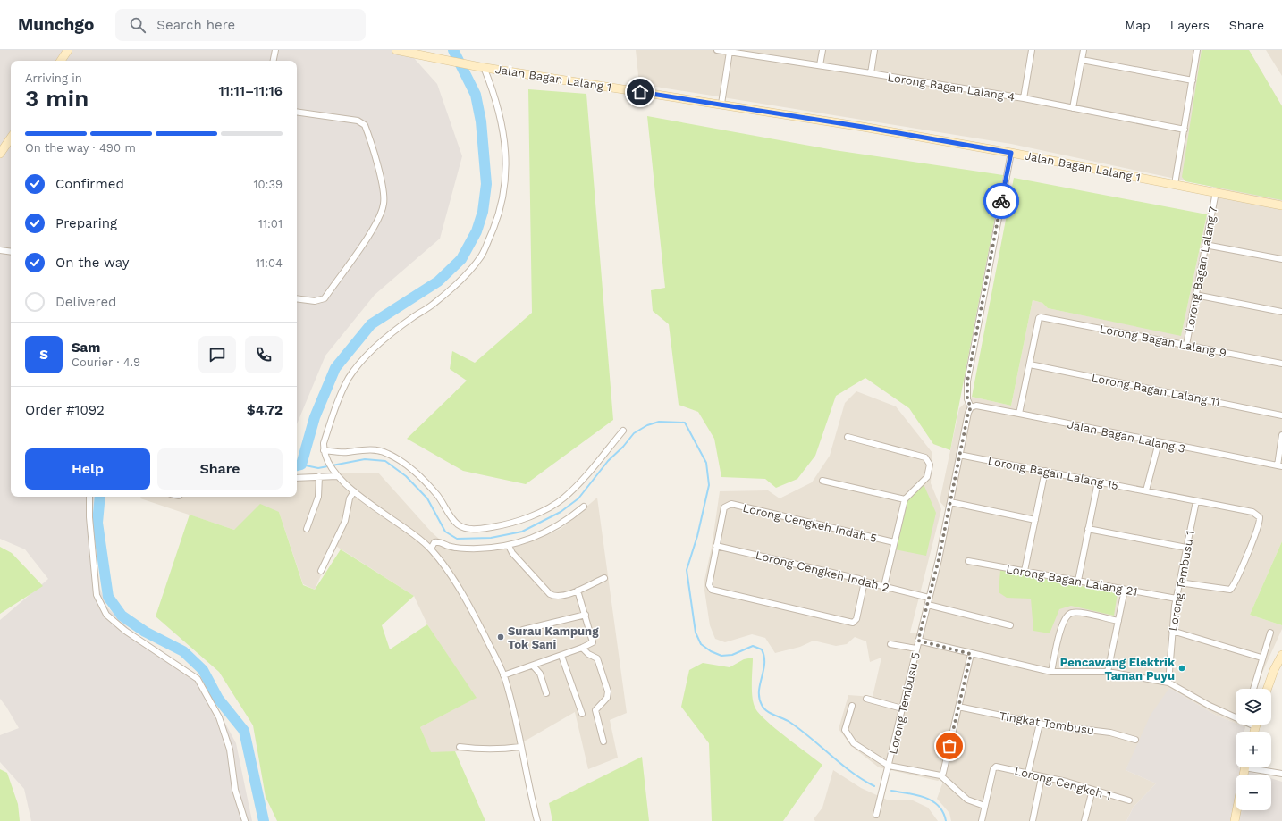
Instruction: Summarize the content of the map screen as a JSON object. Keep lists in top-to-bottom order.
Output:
{
  "streets": {
    "main road": ["Jalan Bagan Lalang 1"],
    "street": [
      "Lorong Bagan Lalang 4",
      "Lorong Bagan Lalang 7",
      "Lorong Bagan Lalang 9",
      "Lorong Bagan Lalang 11",
      "Jalan Bagan Lalang 3",
      "Lorong Bagan Lalang 15",
      "Lorong Cengkeh Indah 5",
      "Lorong Cengkeh Indah 2",
      "Lorong Bagan Lalang 21",
      "Lorong Tembusu 1",
      "Lorong Tembusu 5",
      "Tingkat Tembusu",
      "Lorong Cengkeh 1"
    ]
  },
  "crossings": [
    ["Jalan Bagan Lalang 1", "Lorong Bagan Lalang 7"],
    ["Lorong Bagan Lalang 7", "Lorong Bagan Lalang 9"],
    ["Lorong Bagan Lalang 9", "Lorong Bagan Lalang 11"],
    ["Jalan Bagan Lalang 3", "Lorong Tembusu 5"],
    ["Lorong Bagan Lalang 15", "Lorong Tembusu 1"],
    ["Lorong Bagan Lalang 15", "Lorong Tembusu 5"],
    ["Lorong Cengkeh Indah 5", "Lorong Cengkeh Indah 2"],
    ["Lorong Cengkeh Indah 2", "Lorong Tembusu 5"],
    ["Lorong Bagan Lalang 21", "Lorong Tembusu 1"]
  ],
  "places": ["Surau Kampung Tok Sani", "Pencawang Elektrik Taman Puyu"],
  "page": {
    "header": "Munchgo",
    "search": "Search here",
    "nav": ["Map", "Layers", "Share"],
    "heading": ["3 min", "Arriving in", "11:11–11:16"],
    "panel": [
      "Sam",
      "Courier · 4.9",
      "Order #1092",
      "$4.72"
    ],
    "bar": "On the way · 490 m",
    "list": [
      ["Confirmed", "10:39"],
      ["Preparing", "11:01"],
      ["On the way", "11:04"],
      "Delivered"
    ],
    "round": "S",
    "buttons": ["Help", "Share"],
    "map_buttons": ["+", "−"]
  }
}
